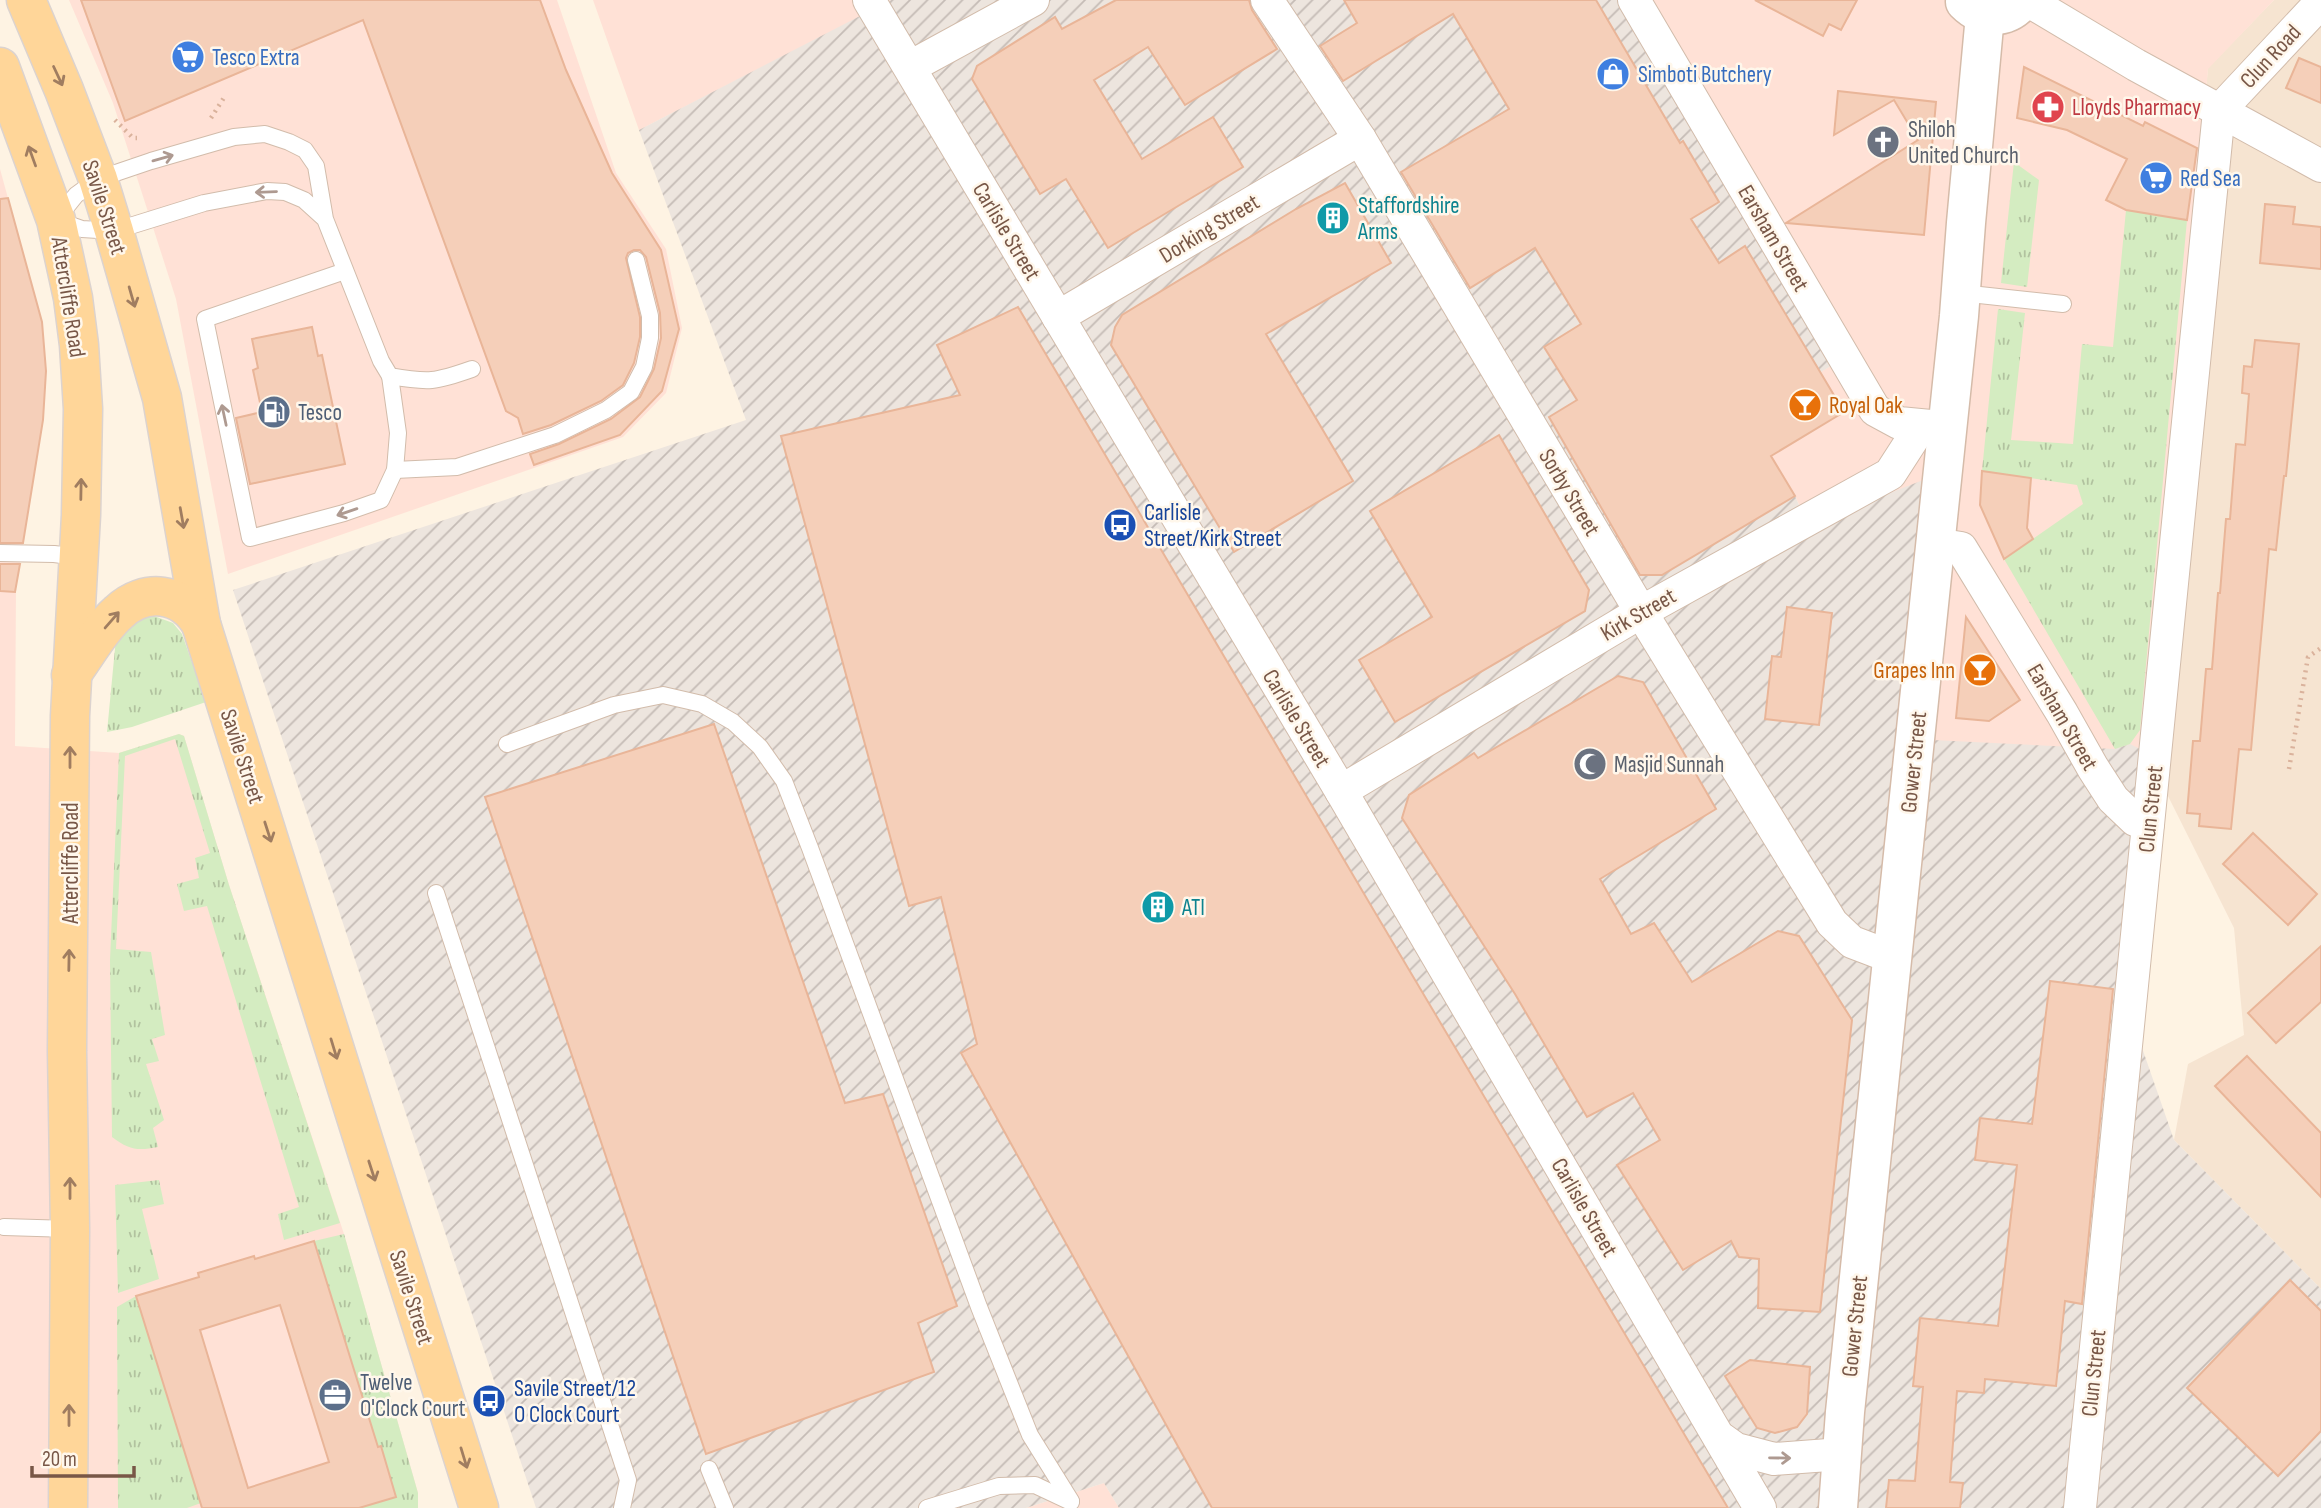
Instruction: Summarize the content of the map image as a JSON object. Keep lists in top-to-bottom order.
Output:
{
  "streets": {
    "main road": ["Savile Street", "Attercliffe Road", "Gower Street"],
    "street": [
      "Clun Road",
      "Dorking Street",
      "Carlisle Street",
      "Earsham Street",
      "Sorby Street",
      "Kirk Street",
      "Clun Street"
    ]
  },
  "crossings": [
    ["Clun Road", "Clun Street"],
    ["Dorking Street", "Carlisle Street"],
    ["Dorking Street", "Sorby Street"],
    ["Carlisle Street", "Kirk Street"],
    ["Earsham Street", "Kirk Street"],
    ["Earsham Street", "Gower Street"],
    ["Earsham Street", "Clun Street"],
    ["Sorby Street", "Kirk Street"],
    ["Sorby Street", "Gower Street"],
    ["Kirk Street", "Gower Street"]
  ],
  "one_way": ["Savile Street", "Attercliffe Road"],
  "places": {
    "supermarket": ["Tesco Extra", "Red Sea"],
    "shop": ["Simboti Butchery"],
    "pharmacy": ["Lloyds Pharmacy"],
    "church": ["Shiloh United Church"],
    "building": ["Staffordshire Arms", "ATI"],
    "bar": ["Royal Oak", "Grapes Inn"],
    "fuel station": ["Tesco"],
    "bus stop": ["Carlisle Street/Kirk Street", "Savile Street/12 O Clock Court"],
    "mosque": ["Masjid Sunnah"],
    "office": ["Twelve O'Clock Court"]
  },
  "scale_bar": "20 m"
}
